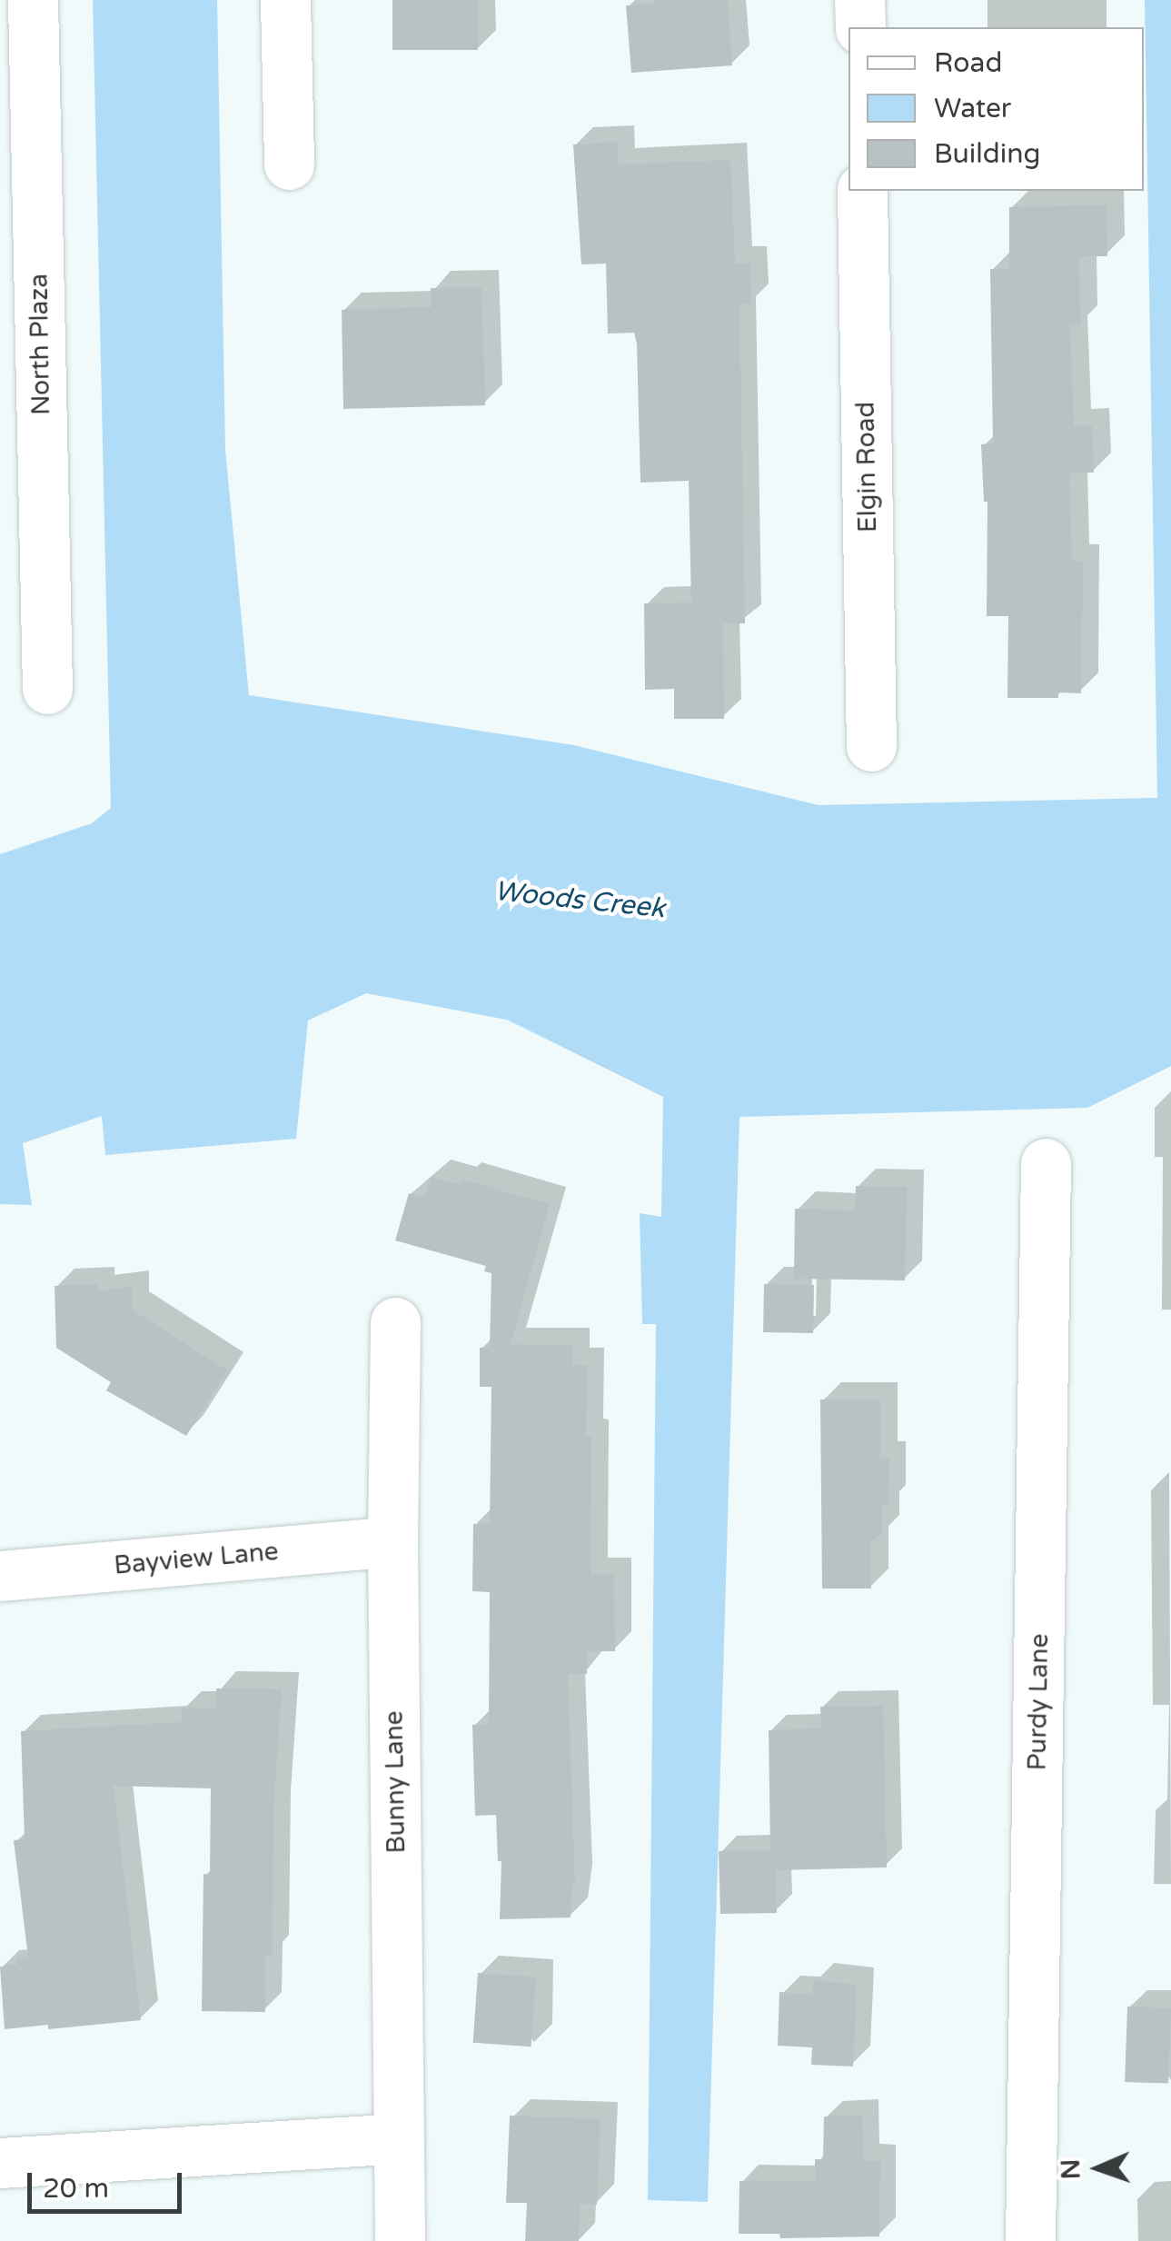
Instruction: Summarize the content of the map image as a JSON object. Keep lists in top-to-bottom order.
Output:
{
  "streets": {
    "street": [
      "North Plaza",
      "Elgin Road",
      "Bayview Lane",
      "Purdy Lane",
      "Bunny Lane"
    ]
  },
  "crossings": [
    ["Bayview Lane", "Bunny Lane"]
  ],
  "water": ["Woods Creek"],
  "legend": ["Road", "Water", "Building"],
  "scale_bar": "20 m",
  "north": "left"
}
